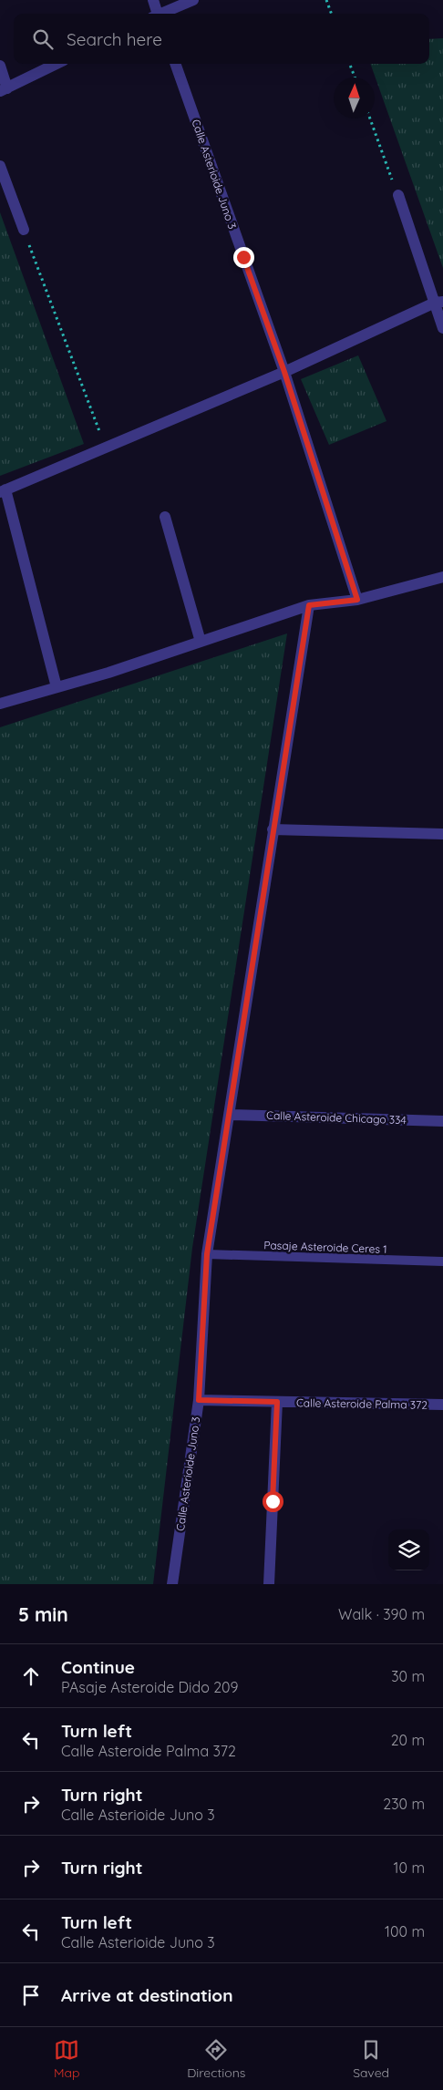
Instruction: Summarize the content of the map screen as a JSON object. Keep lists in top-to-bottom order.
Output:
{
  "streets": {
    "street": ["Calle Asterioide Juno 3", "Calle Asteroide Chicago 334", "Calle Asteroide Palma 372"],
    "lane": ["Pasaje Asteroide Ceres 1"]
  },
  "crossings": [
    ["Calle Asterioide Juno 3", "Calle Asteroide Chicago 334"],
    ["Calle Asterioide Juno 3", "Pasaje Asteroide Ceres 1"],
    ["Calle Asterioide Juno 3", "Calle Asteroide Palma 372"]
  ],
  "north": "top",
  "page": {
    "search": "Search here",
    "heading": ["5 min", "Walk · 390 m"],
    "list": [
      ["Continue", "PAsaje Asteroide Dido 209", "30 m"],
      ["Turn left", "Calle Asteroide Palma 372", "20 m"],
      ["Turn right", "Calle Asterioide Juno 3", "230 m"],
      ["Turn right", "10 m"],
      ["Turn left", "Calle Asterioide Juno 3", "100 m"],
      "Arrive at destination"
    ],
    "nav": ["Map", "Directions", "Saved"]
  }
}
